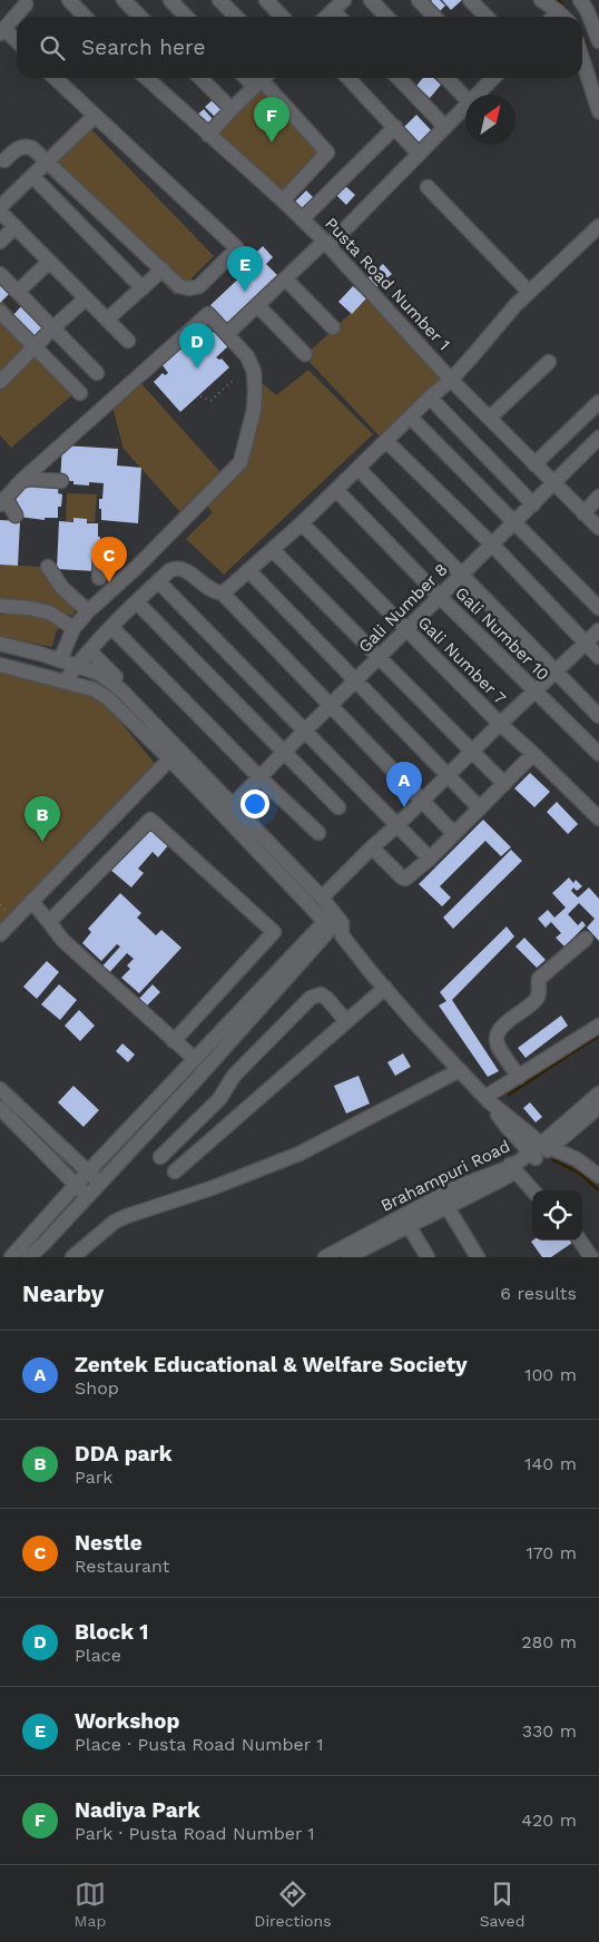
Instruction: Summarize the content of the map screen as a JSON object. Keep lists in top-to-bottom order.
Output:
{
  "streets": {
    "street": [
      "Pusta Road Number 1",
      "Gali Number 8",
      "Gali Number 10",
      "Gali Number 7",
      "Brahampuri Road"
    ]
  },
  "crossings": [
    ["Pusta Road Number 1", "Gali Number 8"],
    ["Gali Number 8", "Gali Number 10"],
    ["Gali Number 8", "Gali Number 7"]
  ],
  "north": "top right",
  "page": {
    "search": "Search here",
    "pins": [
      "F",
      "E",
      "D",
      "C",
      "A",
      "B"
    ],
    "heading": ["Nearby", "6 results"],
    "list": [
      {
        "mark": "A",
        "name": "Zentek Educational & Welfare Society",
        "note": "Shop",
        "value": "100 m"
      },
      {
        "mark": "B",
        "name": "DDA park",
        "note": "Park",
        "value": "140 m"
      },
      {
        "mark": "C",
        "name": "Nestle",
        "note": "Restaurant",
        "value": "170 m"
      },
      {
        "mark": "D",
        "name": "Block 1",
        "note": "Place",
        "value": "280 m"
      },
      {
        "mark": "E",
        "name": "Workshop",
        "note": "Place · Pusta Road Number 1",
        "value": "330 m"
      },
      {
        "mark": "F",
        "name": "Nadiya Park",
        "note": "Park · Pusta Road Number 1",
        "value": "420 m"
      }
    ],
    "nav": ["Map", "Directions", "Saved"]
  }
}
